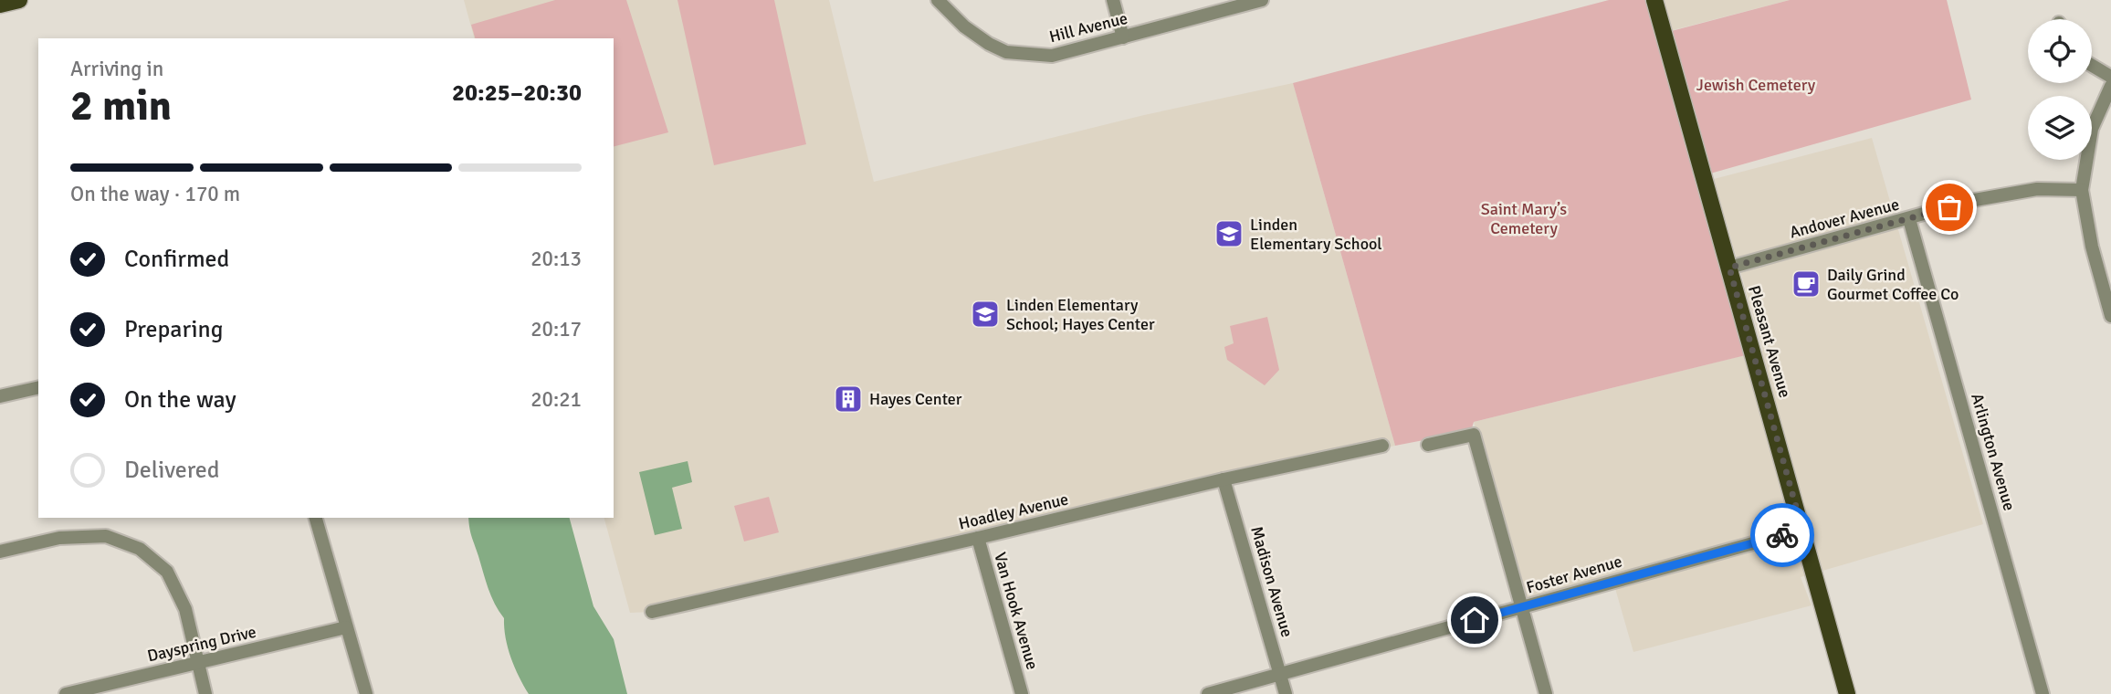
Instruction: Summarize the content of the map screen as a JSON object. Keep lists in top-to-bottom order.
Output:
{
  "streets": {
    "main road": ["Pleasant Avenue"],
    "street": [
      "Hill Avenue",
      "Andover Avenue",
      "Arlington Avenue",
      "Hoadley Avenue",
      "Foster Avenue",
      "Madison Avenue",
      "Van Hook Avenue",
      "Dayspring Drive"
    ]
  },
  "crossings": [
    ["Andover Avenue", "Pleasant Avenue"],
    ["Andover Avenue", "Arlington Avenue"],
    ["Pleasant Avenue", "Foster Avenue"],
    ["Hoadley Avenue", "Madison Avenue"],
    ["Hoadley Avenue", "Van Hook Avenue"],
    ["Foster Avenue", "Madison Avenue"]
  ],
  "parks": ["Jewish Cemetery", "Saint Mary’s Cemetery"],
  "places": {
    "school or university": ["Linden Elementary School", "Linden Elementary School; Hayes Center"],
    "cafe": ["Daily Grind Gourmet Coffee Co"],
    "building": ["Hayes Center"]
  },
  "page": {
    "heading": ["2 min", "Arriving in", "20:25–20:30"],
    "bar": "On the way · 170 m",
    "list": [
      ["Confirmed", "20:13"],
      ["Preparing", "20:17"],
      ["On the way", "20:21"],
      "Delivered"
    ]
  }
}
